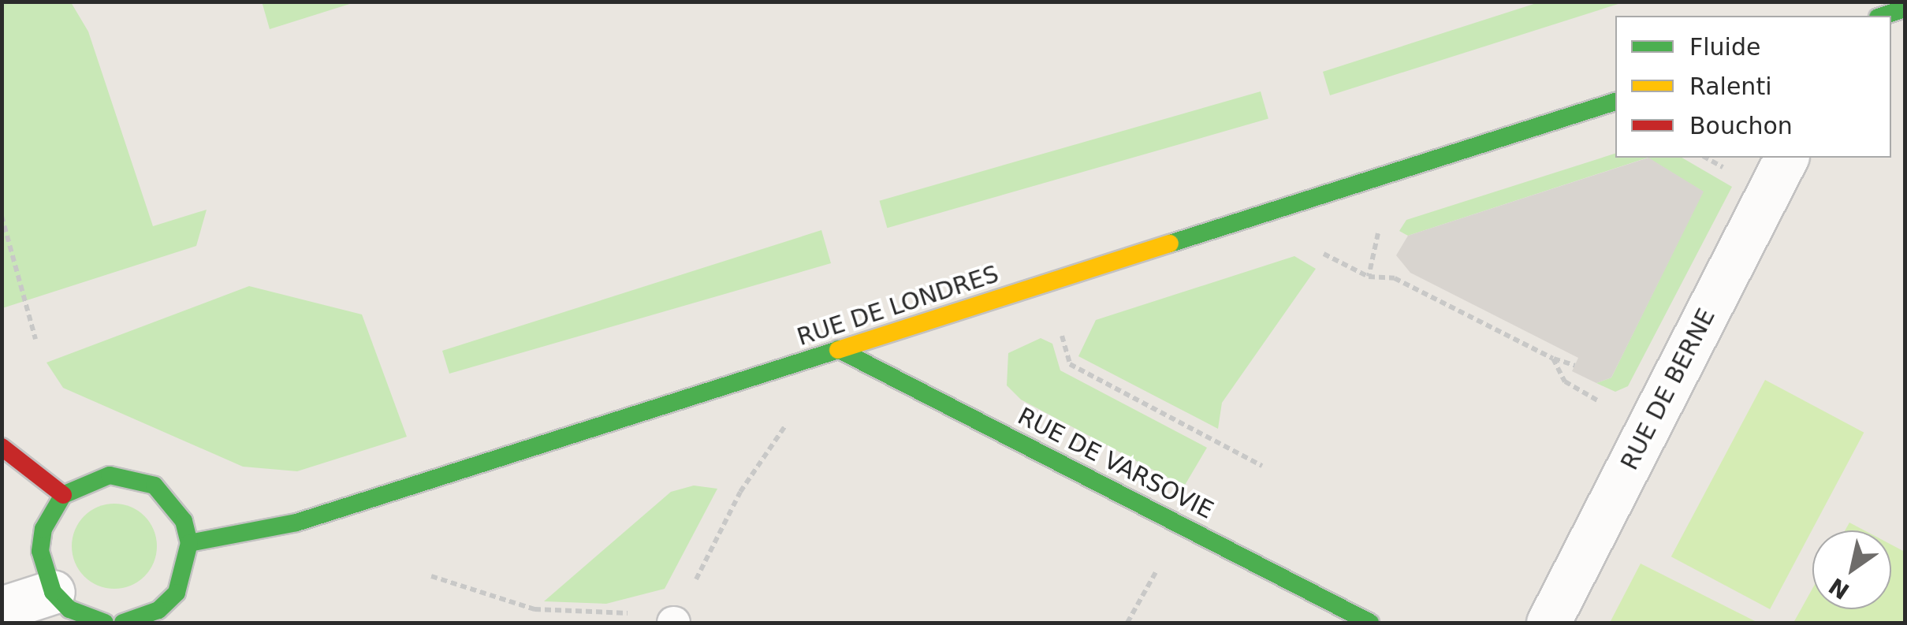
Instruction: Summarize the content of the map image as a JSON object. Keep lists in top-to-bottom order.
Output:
{
  "streets": {
    "street": ["RUE DE LONDRES", "RUE DE BERNE", "RUE DE VARSOVIE"]
  },
  "crossings": [
    ["RUE DE LONDRES", "RUE DE VARSOVIE"]
  ],
  "legend": ["Fluide", "Ralenti", "Bouchon"],
  "north": "bottom left"
}
